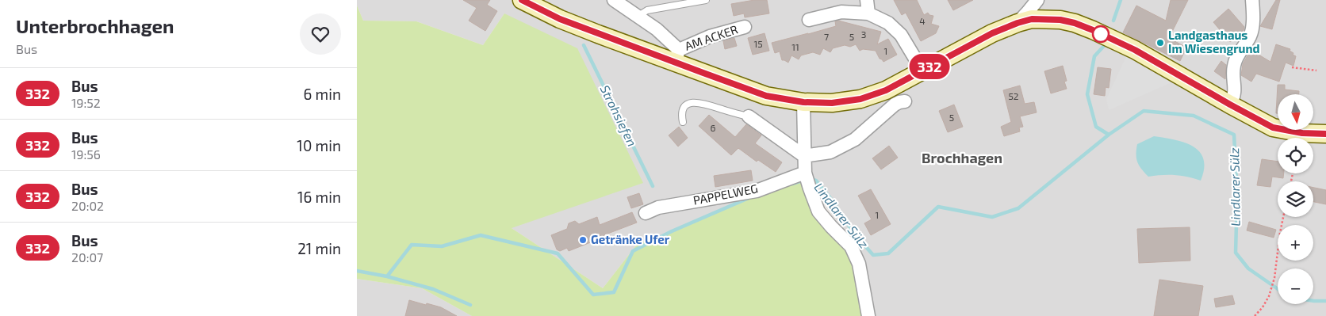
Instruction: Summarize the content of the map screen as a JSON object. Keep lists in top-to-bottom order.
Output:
{
  "streets": {
    "street": ["AM ACKER", "PAPPELWEG"]
  },
  "districts": ["Brochhagen"],
  "water": ["Strohsiefen", "Lindlarer Sülz"],
  "places": ["Landgasthaus Im Wiesengrund", "Getränke Ufer"],
  "lines": ["bus line 332"],
  "house_numbers": [
    "4",
    "3",
    "7",
    "5",
    "15",
    "11",
    "1",
    "52",
    "5",
    "6",
    "1"
  ],
  "north": "bottom",
  "page": {
    "heading": ["Unterbrochhagen", "Bus"],
    "on_map": "332",
    "list": [
      {
        "mark": "332",
        "name": "Bus",
        "note": "19:52",
        "value": "6 min"
      },
      {
        "mark": "332",
        "name": "Bus",
        "note": "19:56",
        "value": "10 min"
      },
      {
        "mark": "332",
        "name": "Bus",
        "note": "20:02",
        "value": "16 min"
      },
      {
        "mark": "332",
        "name": "Bus",
        "note": "20:07",
        "value": "21 min"
      }
    ],
    "map_buttons": ["+", "−"]
  }
}
